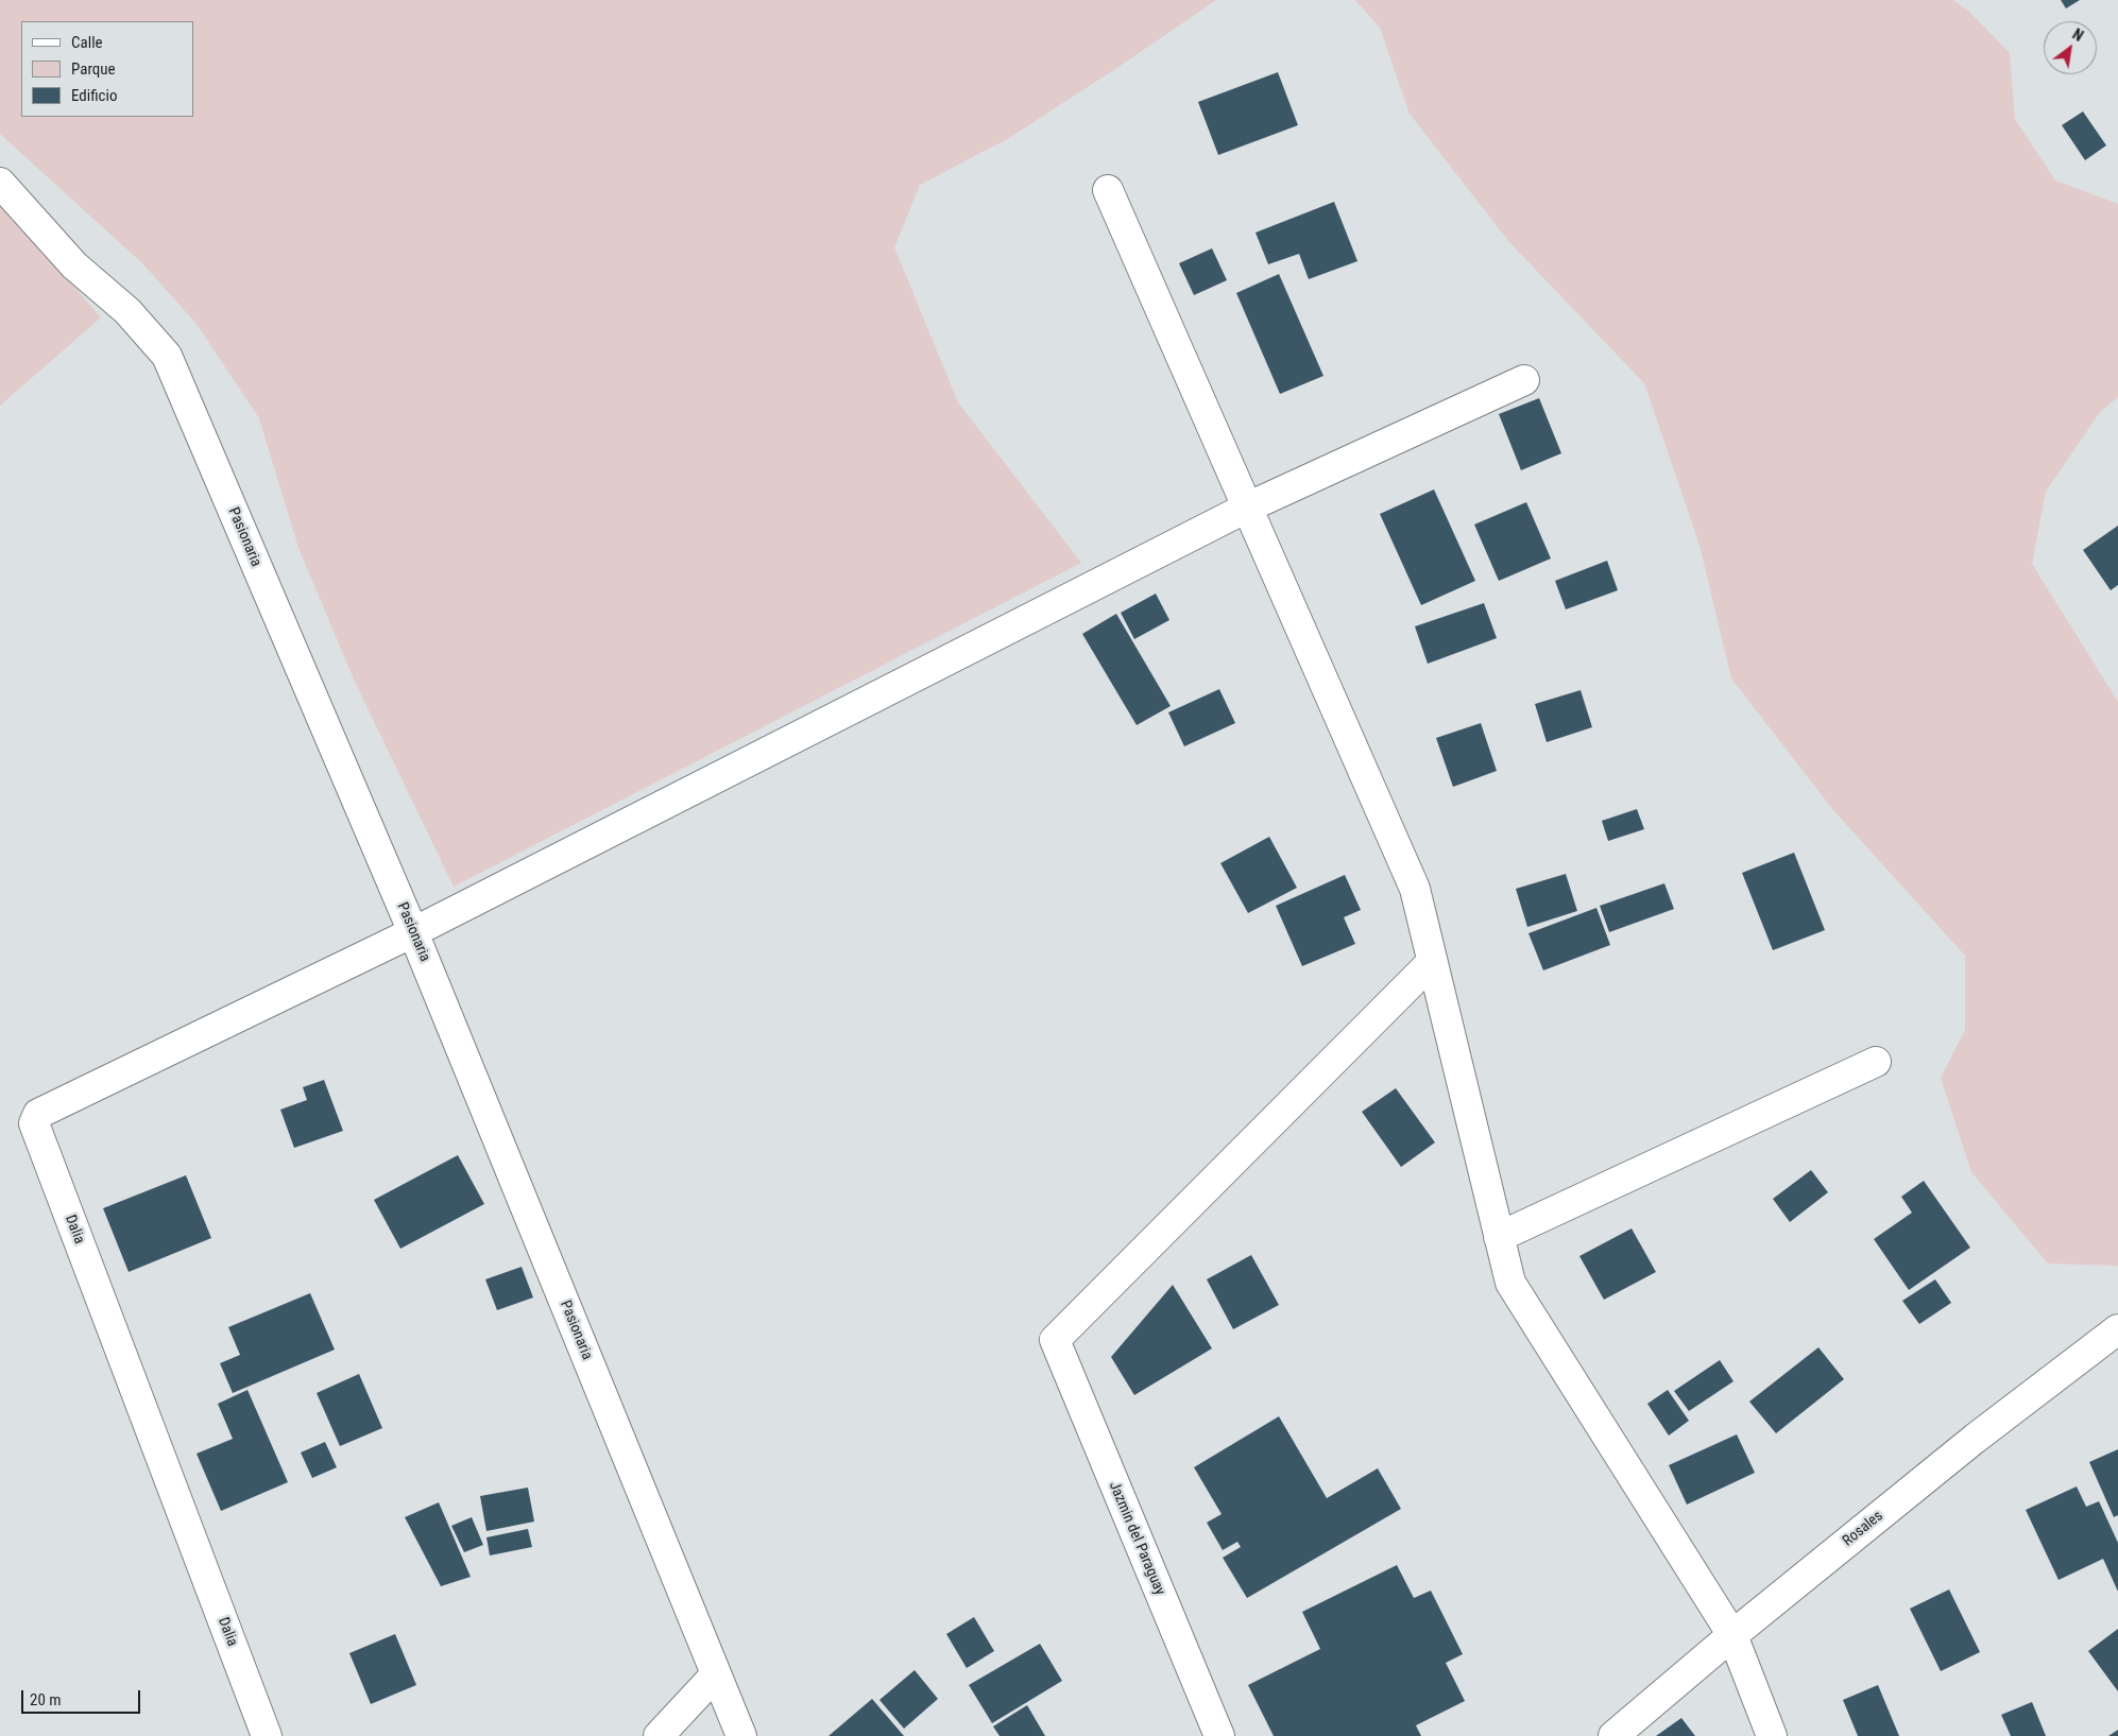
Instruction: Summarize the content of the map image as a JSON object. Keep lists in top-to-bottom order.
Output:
{
  "streets": {
    "street": [
      "Pasionaria",
      "Dalia",
      "Rosales",
      "Jazmin del Paraguay"
    ]
  },
  "crossings": [
    ["Pasionaria", "Dalia"]
  ],
  "legend": ["Calle", "Parque", "Edificio"],
  "scale_bar": "20 m",
  "north": "top right"
}
